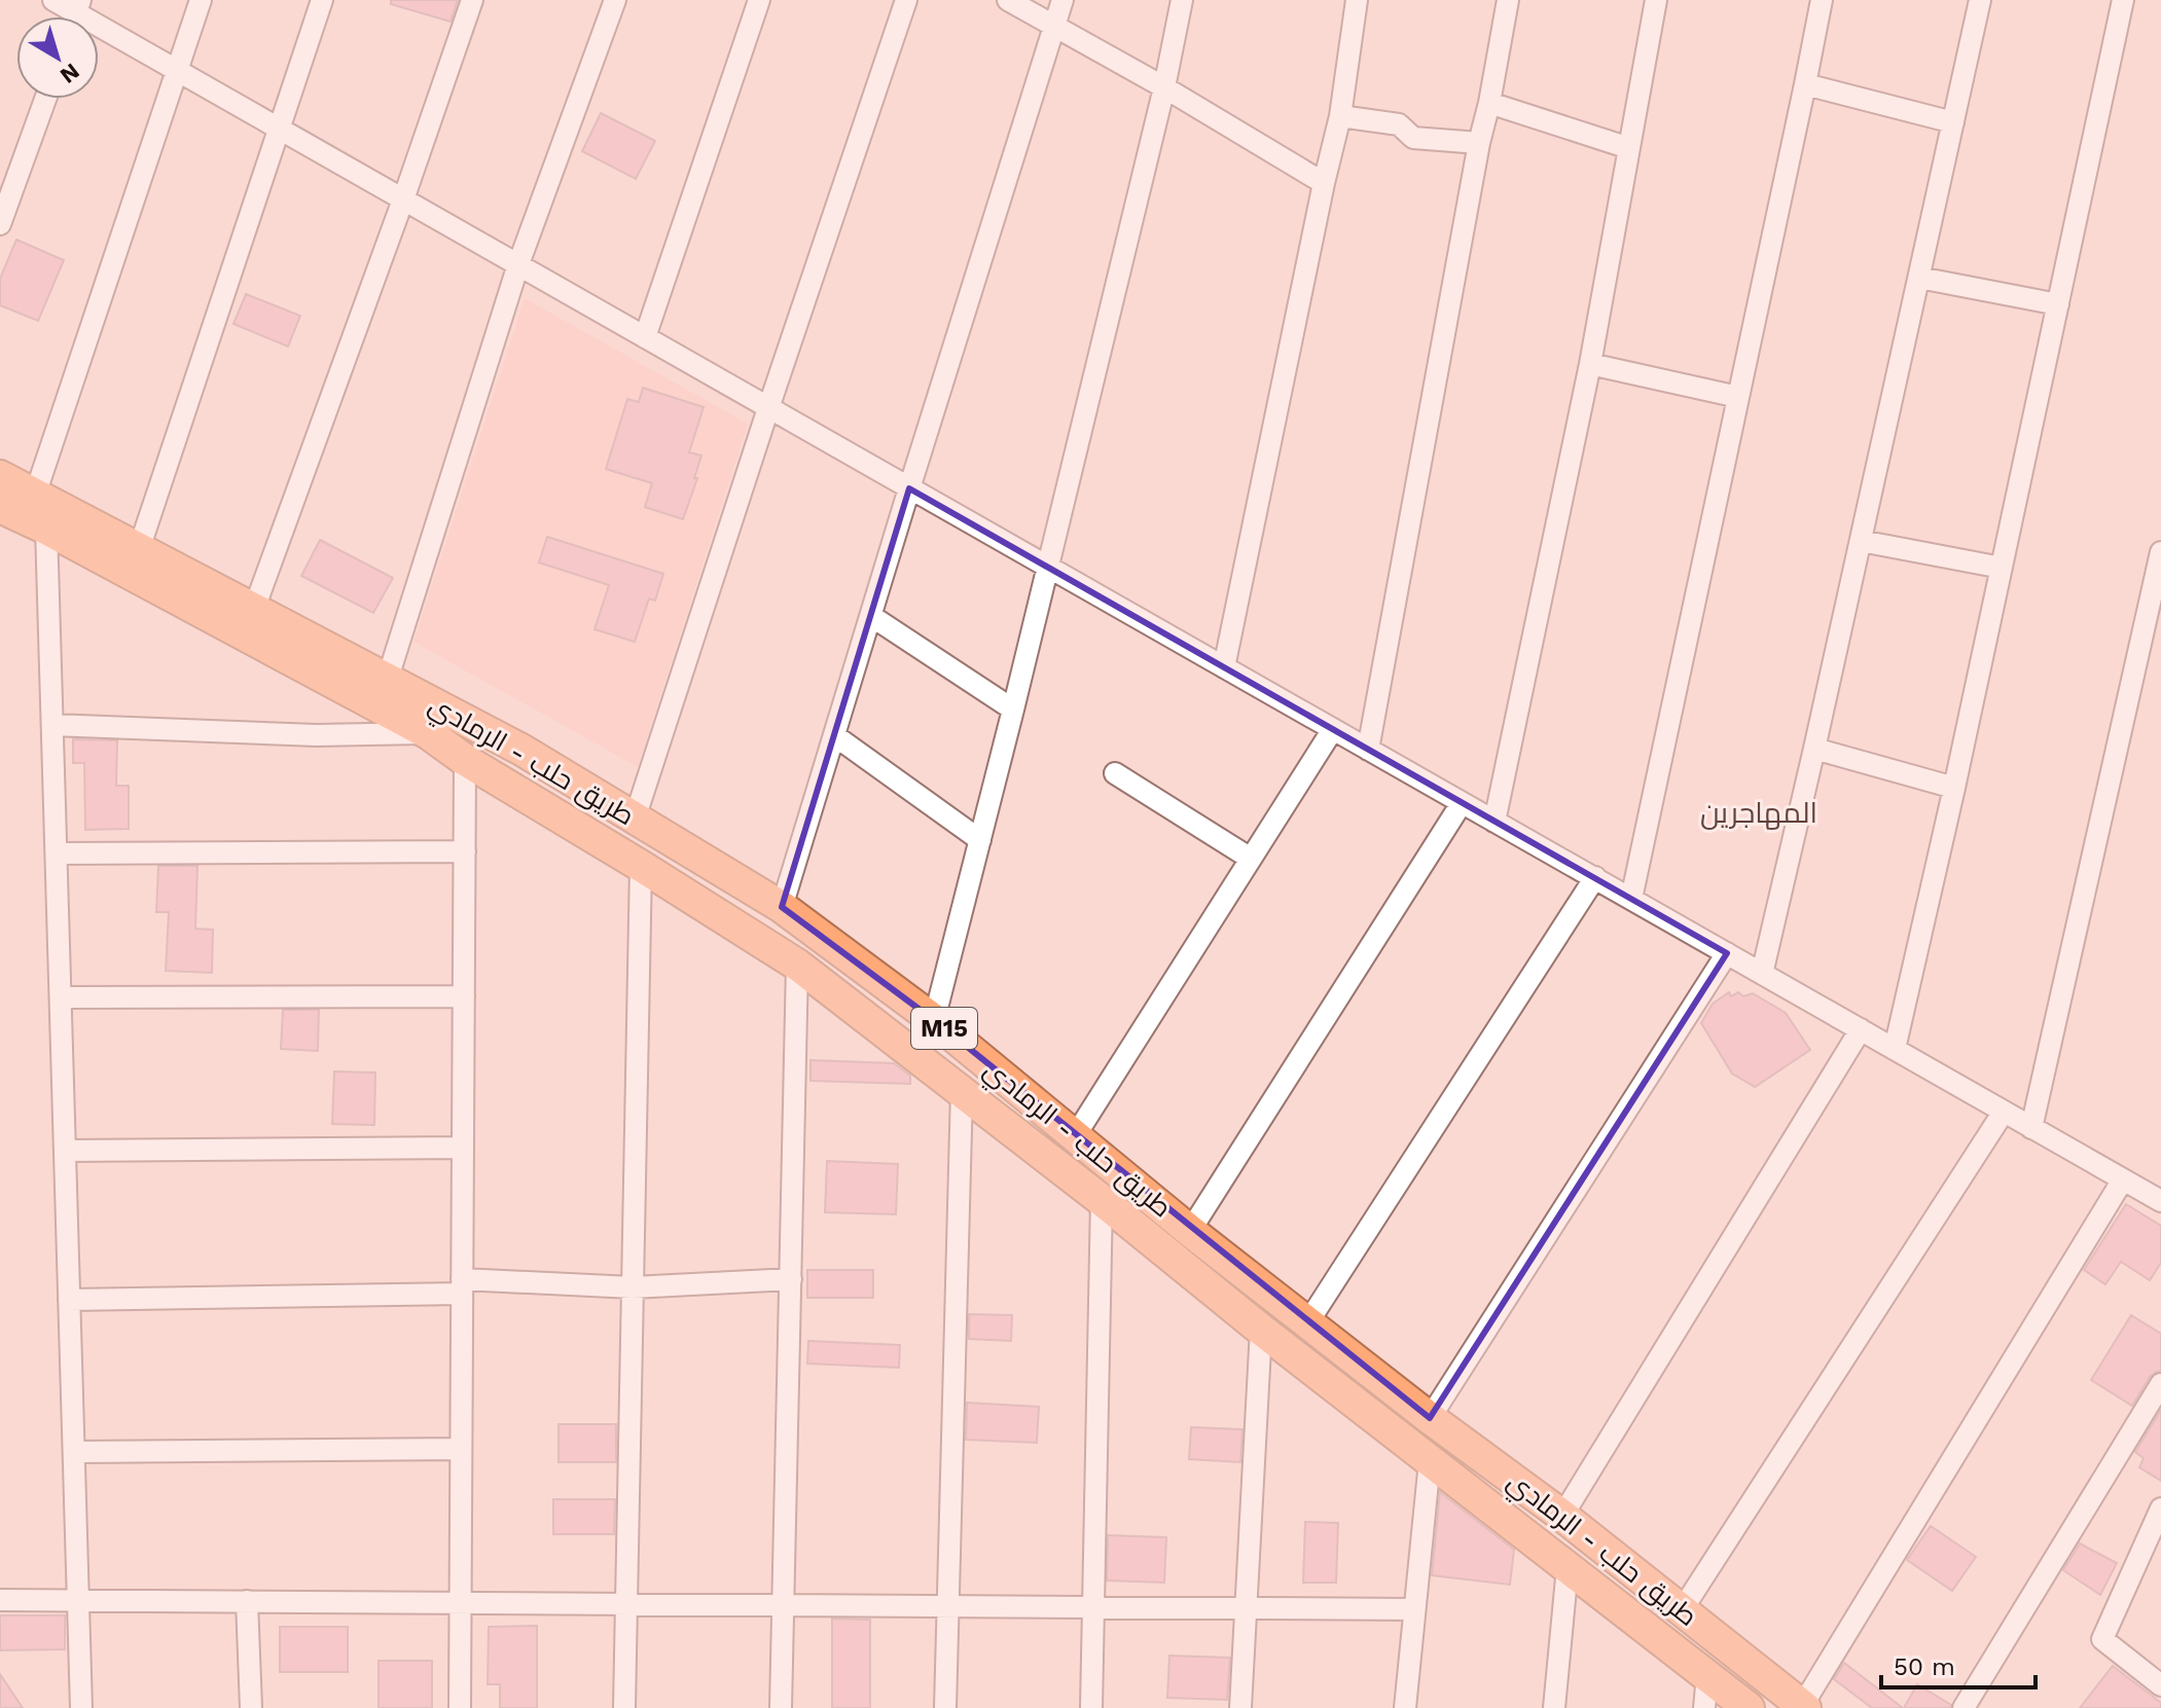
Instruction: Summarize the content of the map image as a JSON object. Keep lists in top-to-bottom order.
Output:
{
  "streets": {
    "highway": ["طريق حلب - الرمادي", "M15"]
  },
  "districts": ["المهاجرين"],
  "scale_bar": "50 m",
  "north": "bottom right"
}
